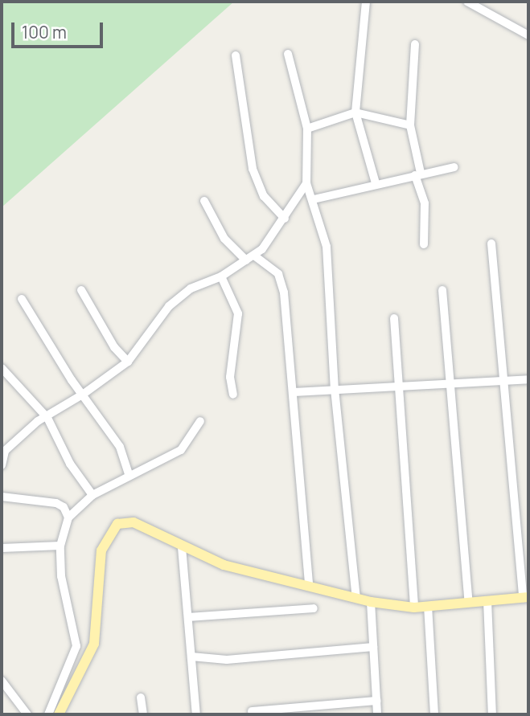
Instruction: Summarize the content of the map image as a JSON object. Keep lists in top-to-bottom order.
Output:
{
  "scale_bar": "100 m"
}
